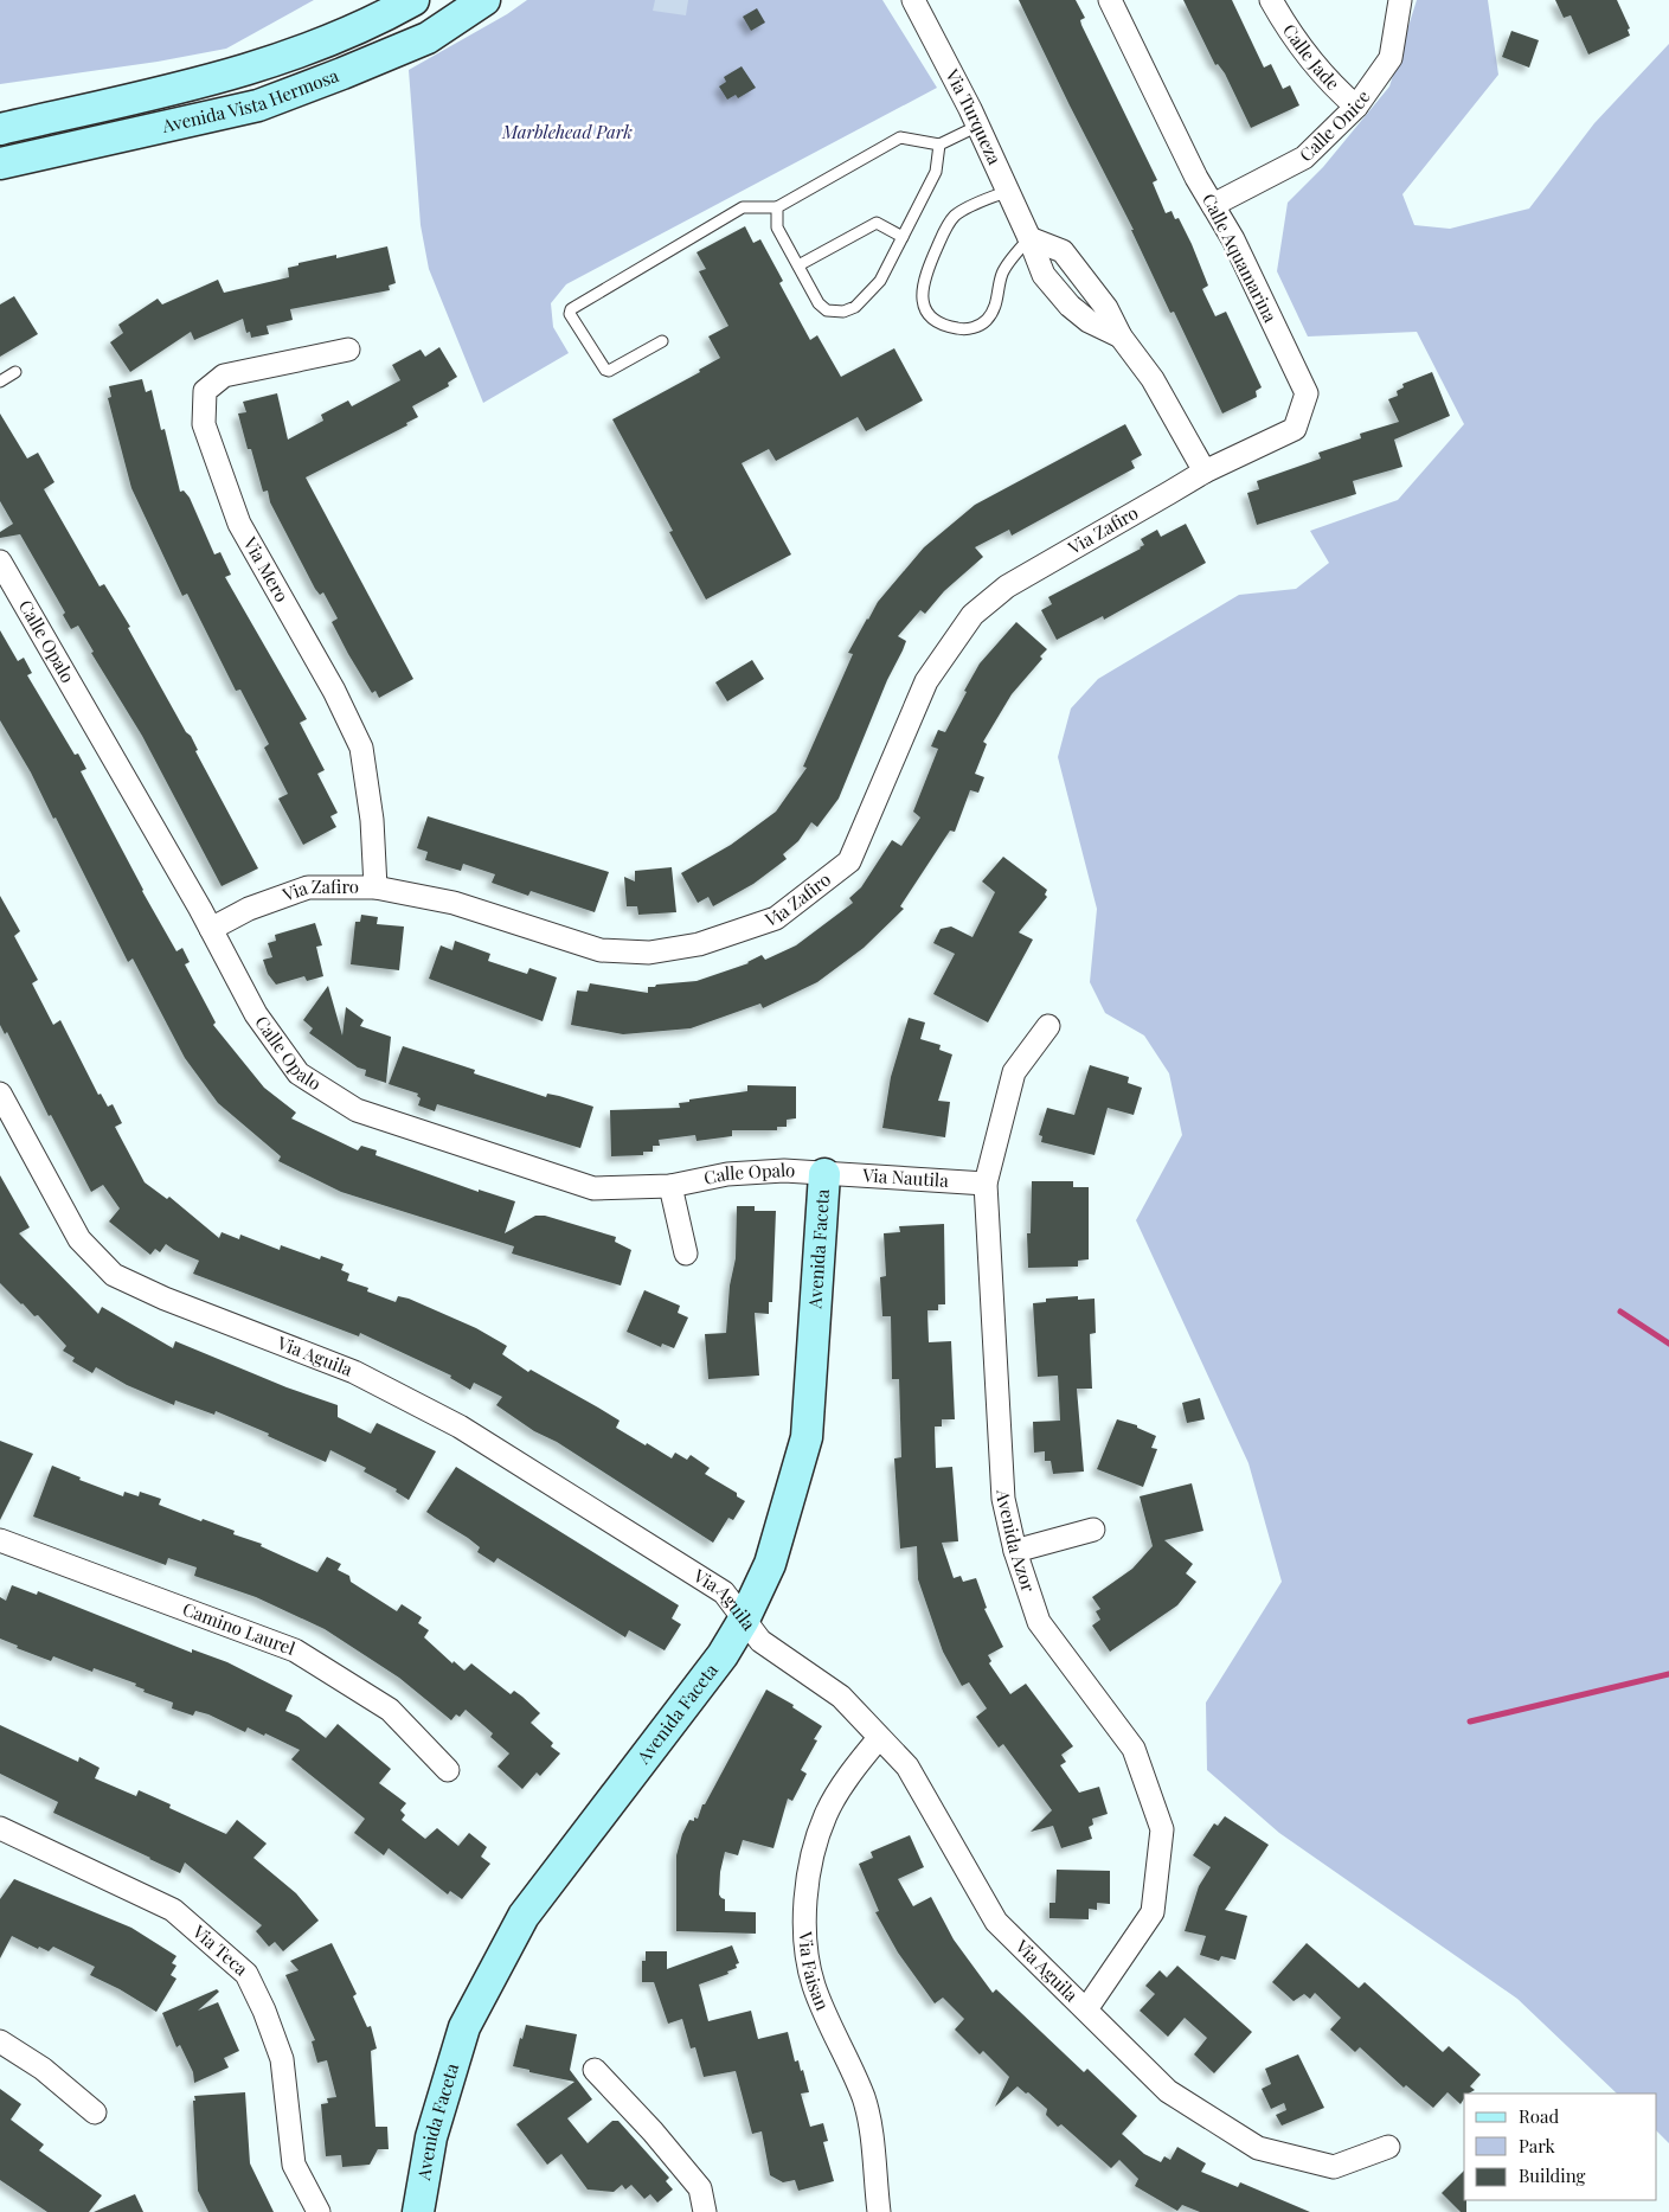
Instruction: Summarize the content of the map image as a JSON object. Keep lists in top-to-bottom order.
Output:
{
  "streets": {
    "street": [
      "Calle Jade",
      "Avenida Vista Hermosa",
      "Via Turqueza",
      "Calle Onice",
      "Calle Aquamarina",
      "Via Zafiro",
      "Via Mero",
      "Calle Opalo",
      "Via Nautila",
      "Avenida Faceta",
      "Via Aguila",
      "Avenida Azor",
      "Camino Laurel",
      "Via Teca",
      "Via Faisan"
    ]
  },
  "crossings": [
    ["Calle Jade", "Calle Onice"],
    ["Via Turqueza", "Calle Aquamarina"],
    ["Via Turqueza", "Via Zafiro"],
    ["Calle Onice", "Calle Aquamarina"],
    ["Calle Aquamarina", "Via Zafiro"],
    ["Via Zafiro", "Via Mero"],
    ["Via Zafiro", "Calle Opalo"],
    ["Calle Opalo", "Via Nautila"],
    ["Calle Opalo", "Avenida Faceta"],
    ["Via Nautila", "Avenida Faceta"],
    ["Via Nautila", "Avenida Azor"],
    ["Avenida Faceta", "Via Aguila"],
    ["Via Aguila", "Avenida Azor"],
    ["Via Aguila", "Via Faisan"]
  ],
  "parks": ["Marblehead Park"],
  "legend": ["Road", "Park", "Building"]
}
